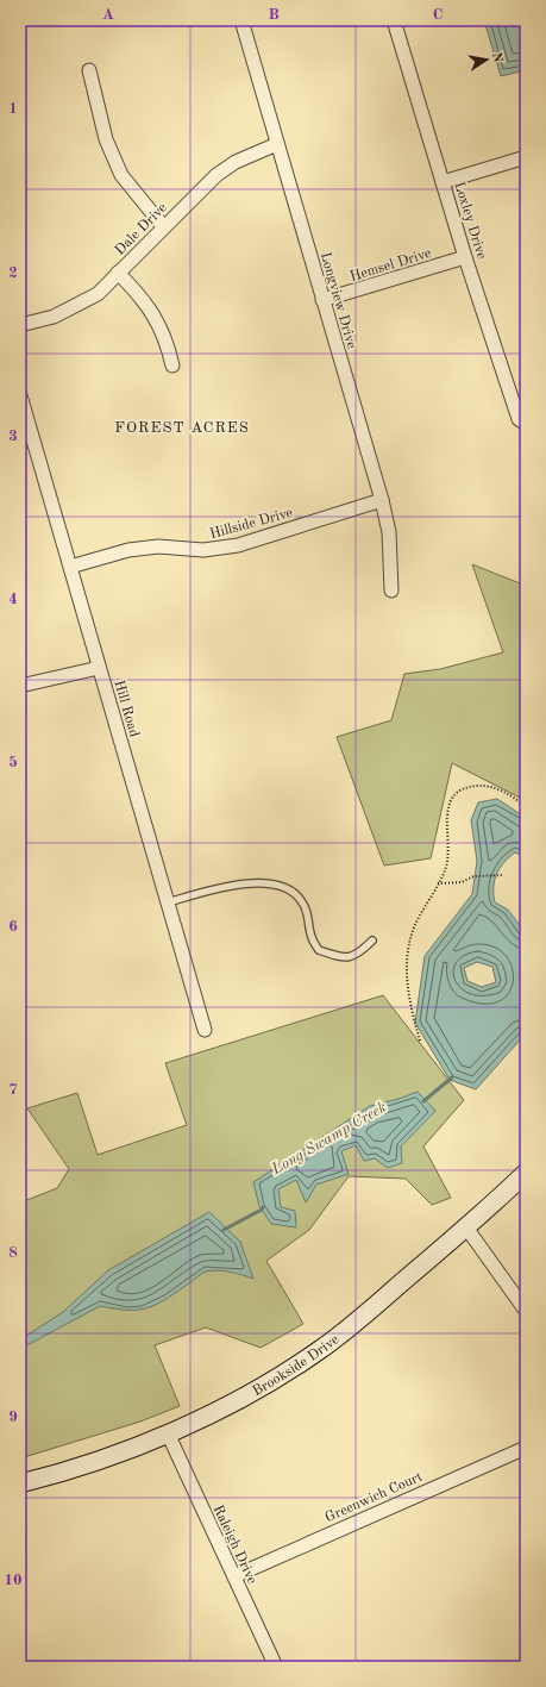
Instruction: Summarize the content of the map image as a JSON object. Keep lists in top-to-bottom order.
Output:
{
  "streets": {
    "street": [
      "Loxley Drive",
      "Dale Drive",
      "Hemsel Drive",
      "Longview Drive",
      "Hillside Drive",
      "Hill Road",
      "Brookside Drive",
      "Greenwich Court",
      "Raleigh Drive"
    ]
  },
  "crossings": [
    ["Loxley Drive", "Hemsel Drive"],
    ["Dale Drive", "Longview Drive"],
    ["Hemsel Drive", "Longview Drive"],
    ["Longview Drive", "Hillside Drive"],
    ["Hillside Drive", "Hill Road"],
    ["Brookside Drive", "Raleigh Drive"],
    ["Greenwich Court", "Raleigh Drive"]
  ],
  "districts": ["FOREST ACRES"],
  "water": ["Long Swamp Creek"],
  "north": "right",
  "grid": {
    "columns": ["A", "B", "C"],
    "rows": [
      "1",
      "2",
      "3",
      "4",
      "5",
      "6",
      "7",
      "8",
      "9",
      "10"
    ]
  }
}
